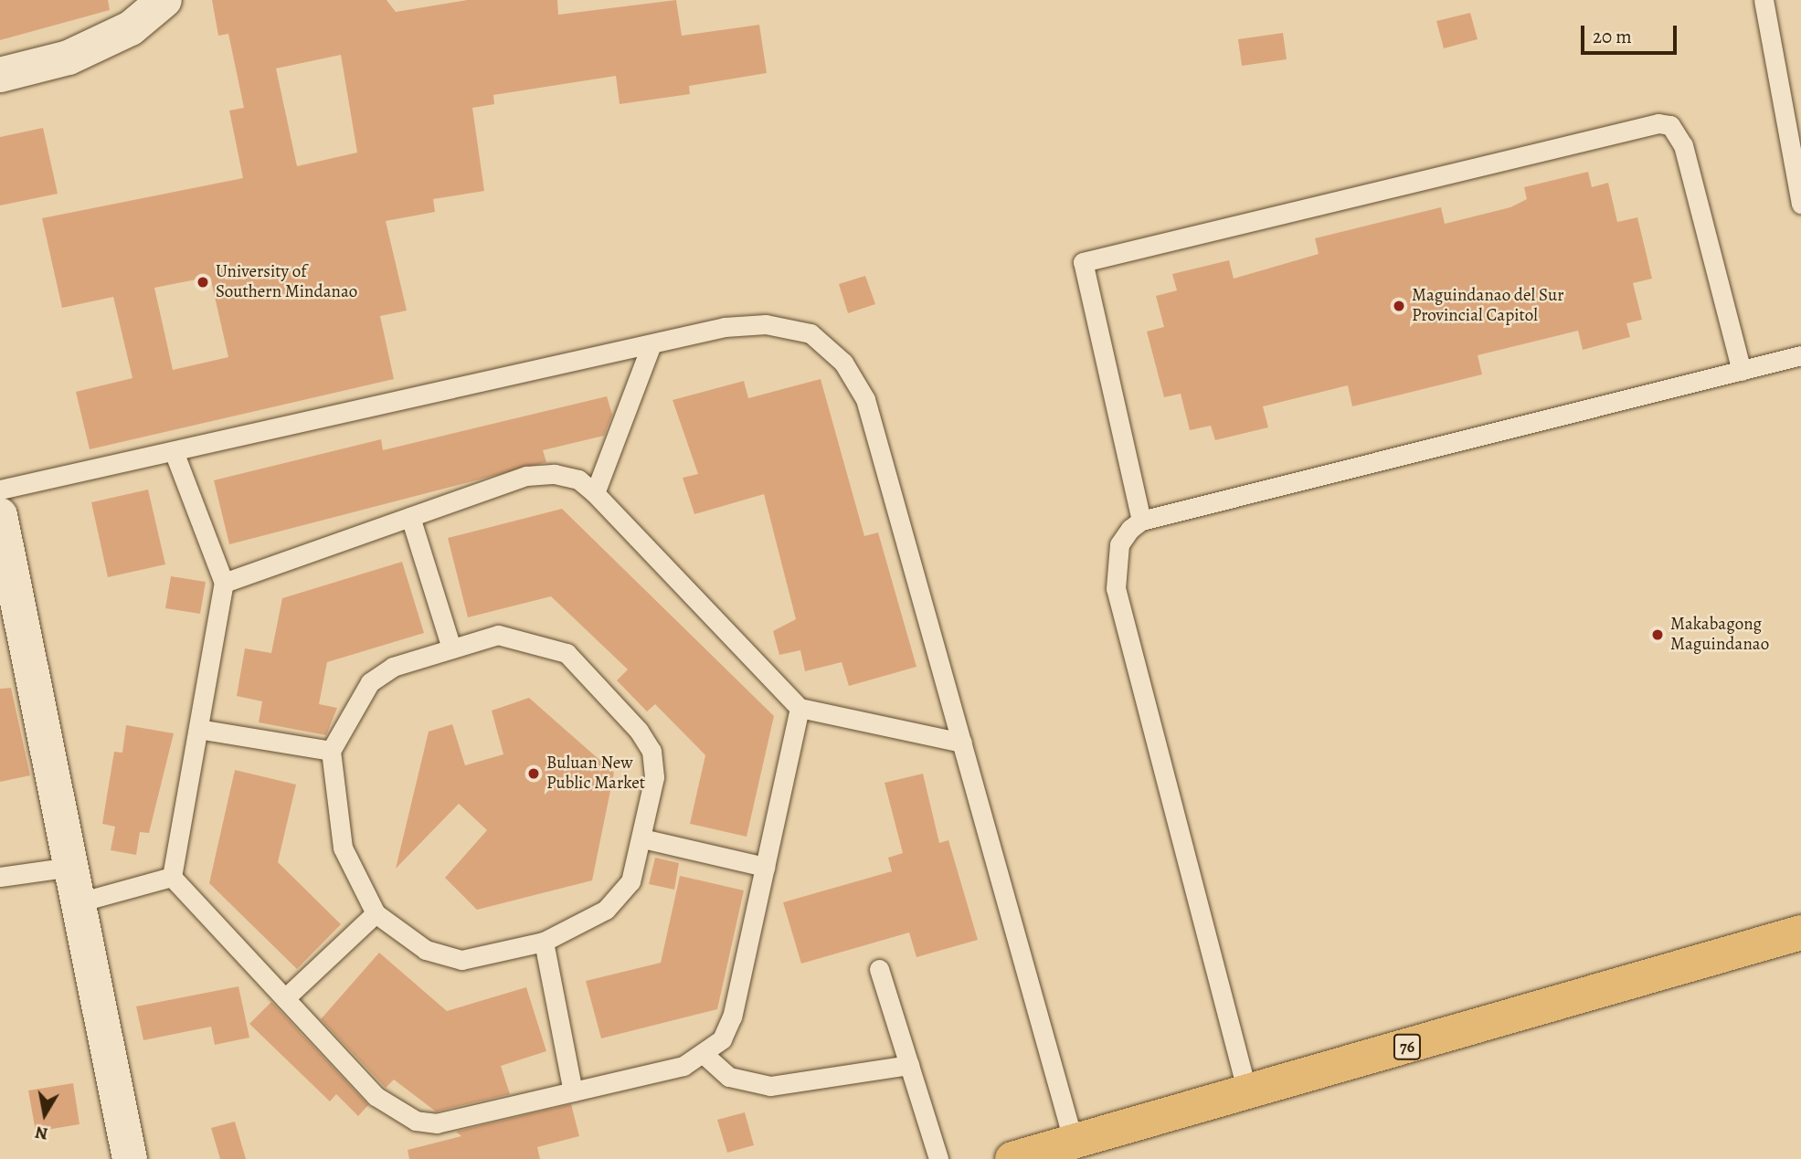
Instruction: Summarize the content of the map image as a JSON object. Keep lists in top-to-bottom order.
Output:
{
  "streets": {
    "highway": ["76"]
  },
  "places": [
    "University of Southern Mindanao",
    "Maguindanao del Sur Provincial Capitol",
    "Makabagong Maguindanao",
    "Buluan New Public Market"
  ],
  "scale_bar": "20 m",
  "north": "bottom"
}
